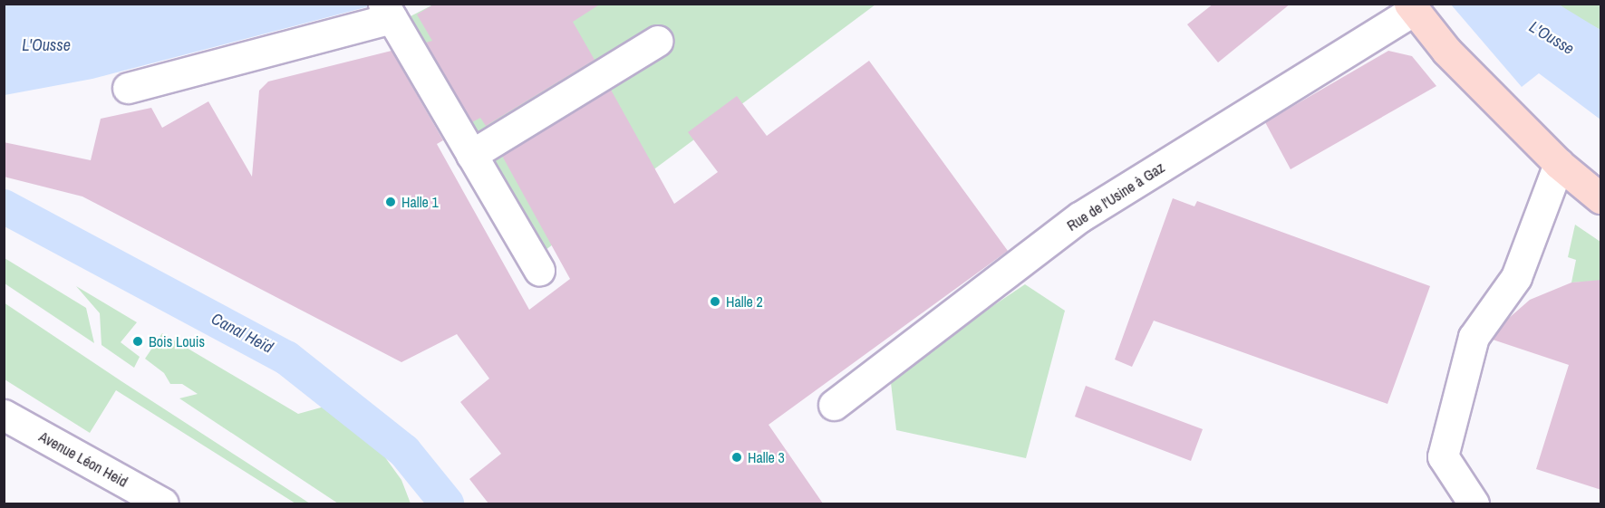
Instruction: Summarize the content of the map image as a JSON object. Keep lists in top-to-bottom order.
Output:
{
  "streets": {
    "street": ["Rue de l'Usine à Gaz", "Avenue Léon Heid"]
  },
  "water": ["L'Ousse", "Canal Heïd"],
  "places": [
    "Halle 1",
    "Halle 2",
    "Bois Louis",
    "Halle 3"
  ]
}
